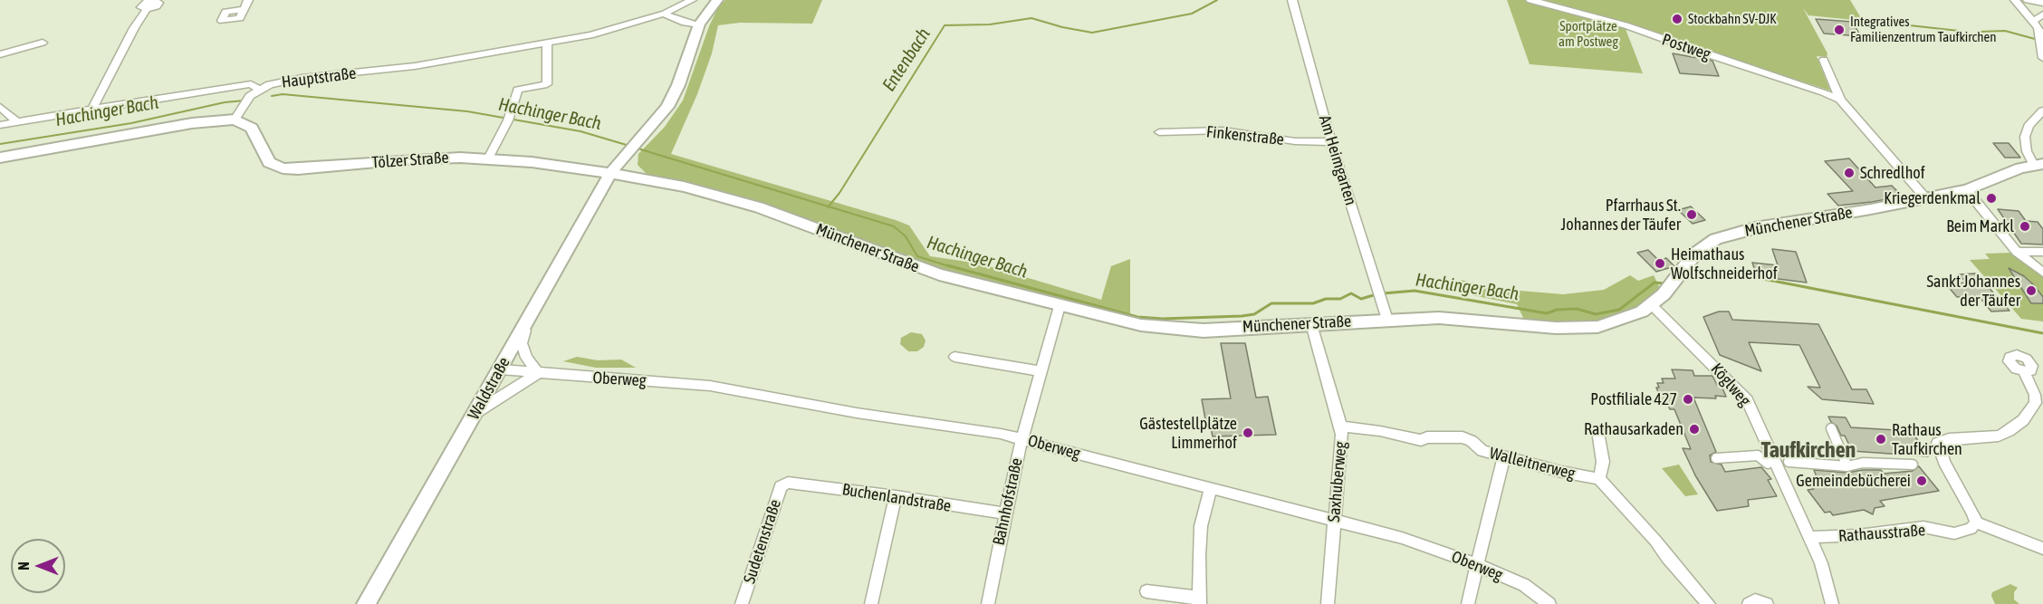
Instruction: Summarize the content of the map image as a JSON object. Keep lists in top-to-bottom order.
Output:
{
  "streets": {
    "main road": ["Tölzer Straße", "Münchener Straße", "Waldstraße"],
    "street": [
      "Postweg",
      "Hauptstraße",
      "Finkenstraße",
      "Am Heimgarten",
      "Oberweg",
      "Köglweg",
      "Walleitnerweg",
      "Saxhuberweg",
      "Buchenlandstraße",
      "Bahnhofstraße",
      "Rathausstraße",
      "Sudetenstraße"
    ]
  },
  "crossings": [
    ["Hauptstraße", "Tölzer Straße"],
    ["Finkenstraße", "Am Heimgarten"],
    ["Tölzer Straße", "Münchener Straße"],
    ["Tölzer Straße", "Waldstraße"],
    ["Am Heimgarten", "Münchener Straße"],
    ["Münchener Straße", "Köglweg"],
    ["Münchener Straße", "Waldstraße"],
    ["Münchener Straße", "Bahnhofstraße"],
    ["Oberweg", "Waldstraße"],
    ["Oberweg", "Saxhuberweg"],
    ["Oberweg", "Bahnhofstraße"],
    ["Köglweg", "Rathausstraße"],
    ["Walleitnerweg", "Saxhuberweg"],
    ["Buchenlandstraße", "Bahnhofstraße"],
    ["Buchenlandstraße", "Sudetenstraße"]
  ],
  "districts": ["Taufkirchen"],
  "water": ["Entenbach", "Hachinger Bach"],
  "parks": ["Sportplätze am Postweg"],
  "places": [
    "Stockbahn SV-DJK",
    "Integratives Familienzentrum Taufkirchen",
    "Schredlhof",
    "Kriegerdenkmal",
    "Pfarrhaus St. Johannes der Täufer",
    "Beim Markl",
    "Heimathaus Wolfschneiderhof",
    "Sankt Johannes der Täufer",
    "Postfiliale 427",
    "Rathausarkaden",
    "Gästestellplätze Limmerhof",
    "Rathaus Taufkirchen",
    "Gemeindebücherei"
  ],
  "north": "left"
}
